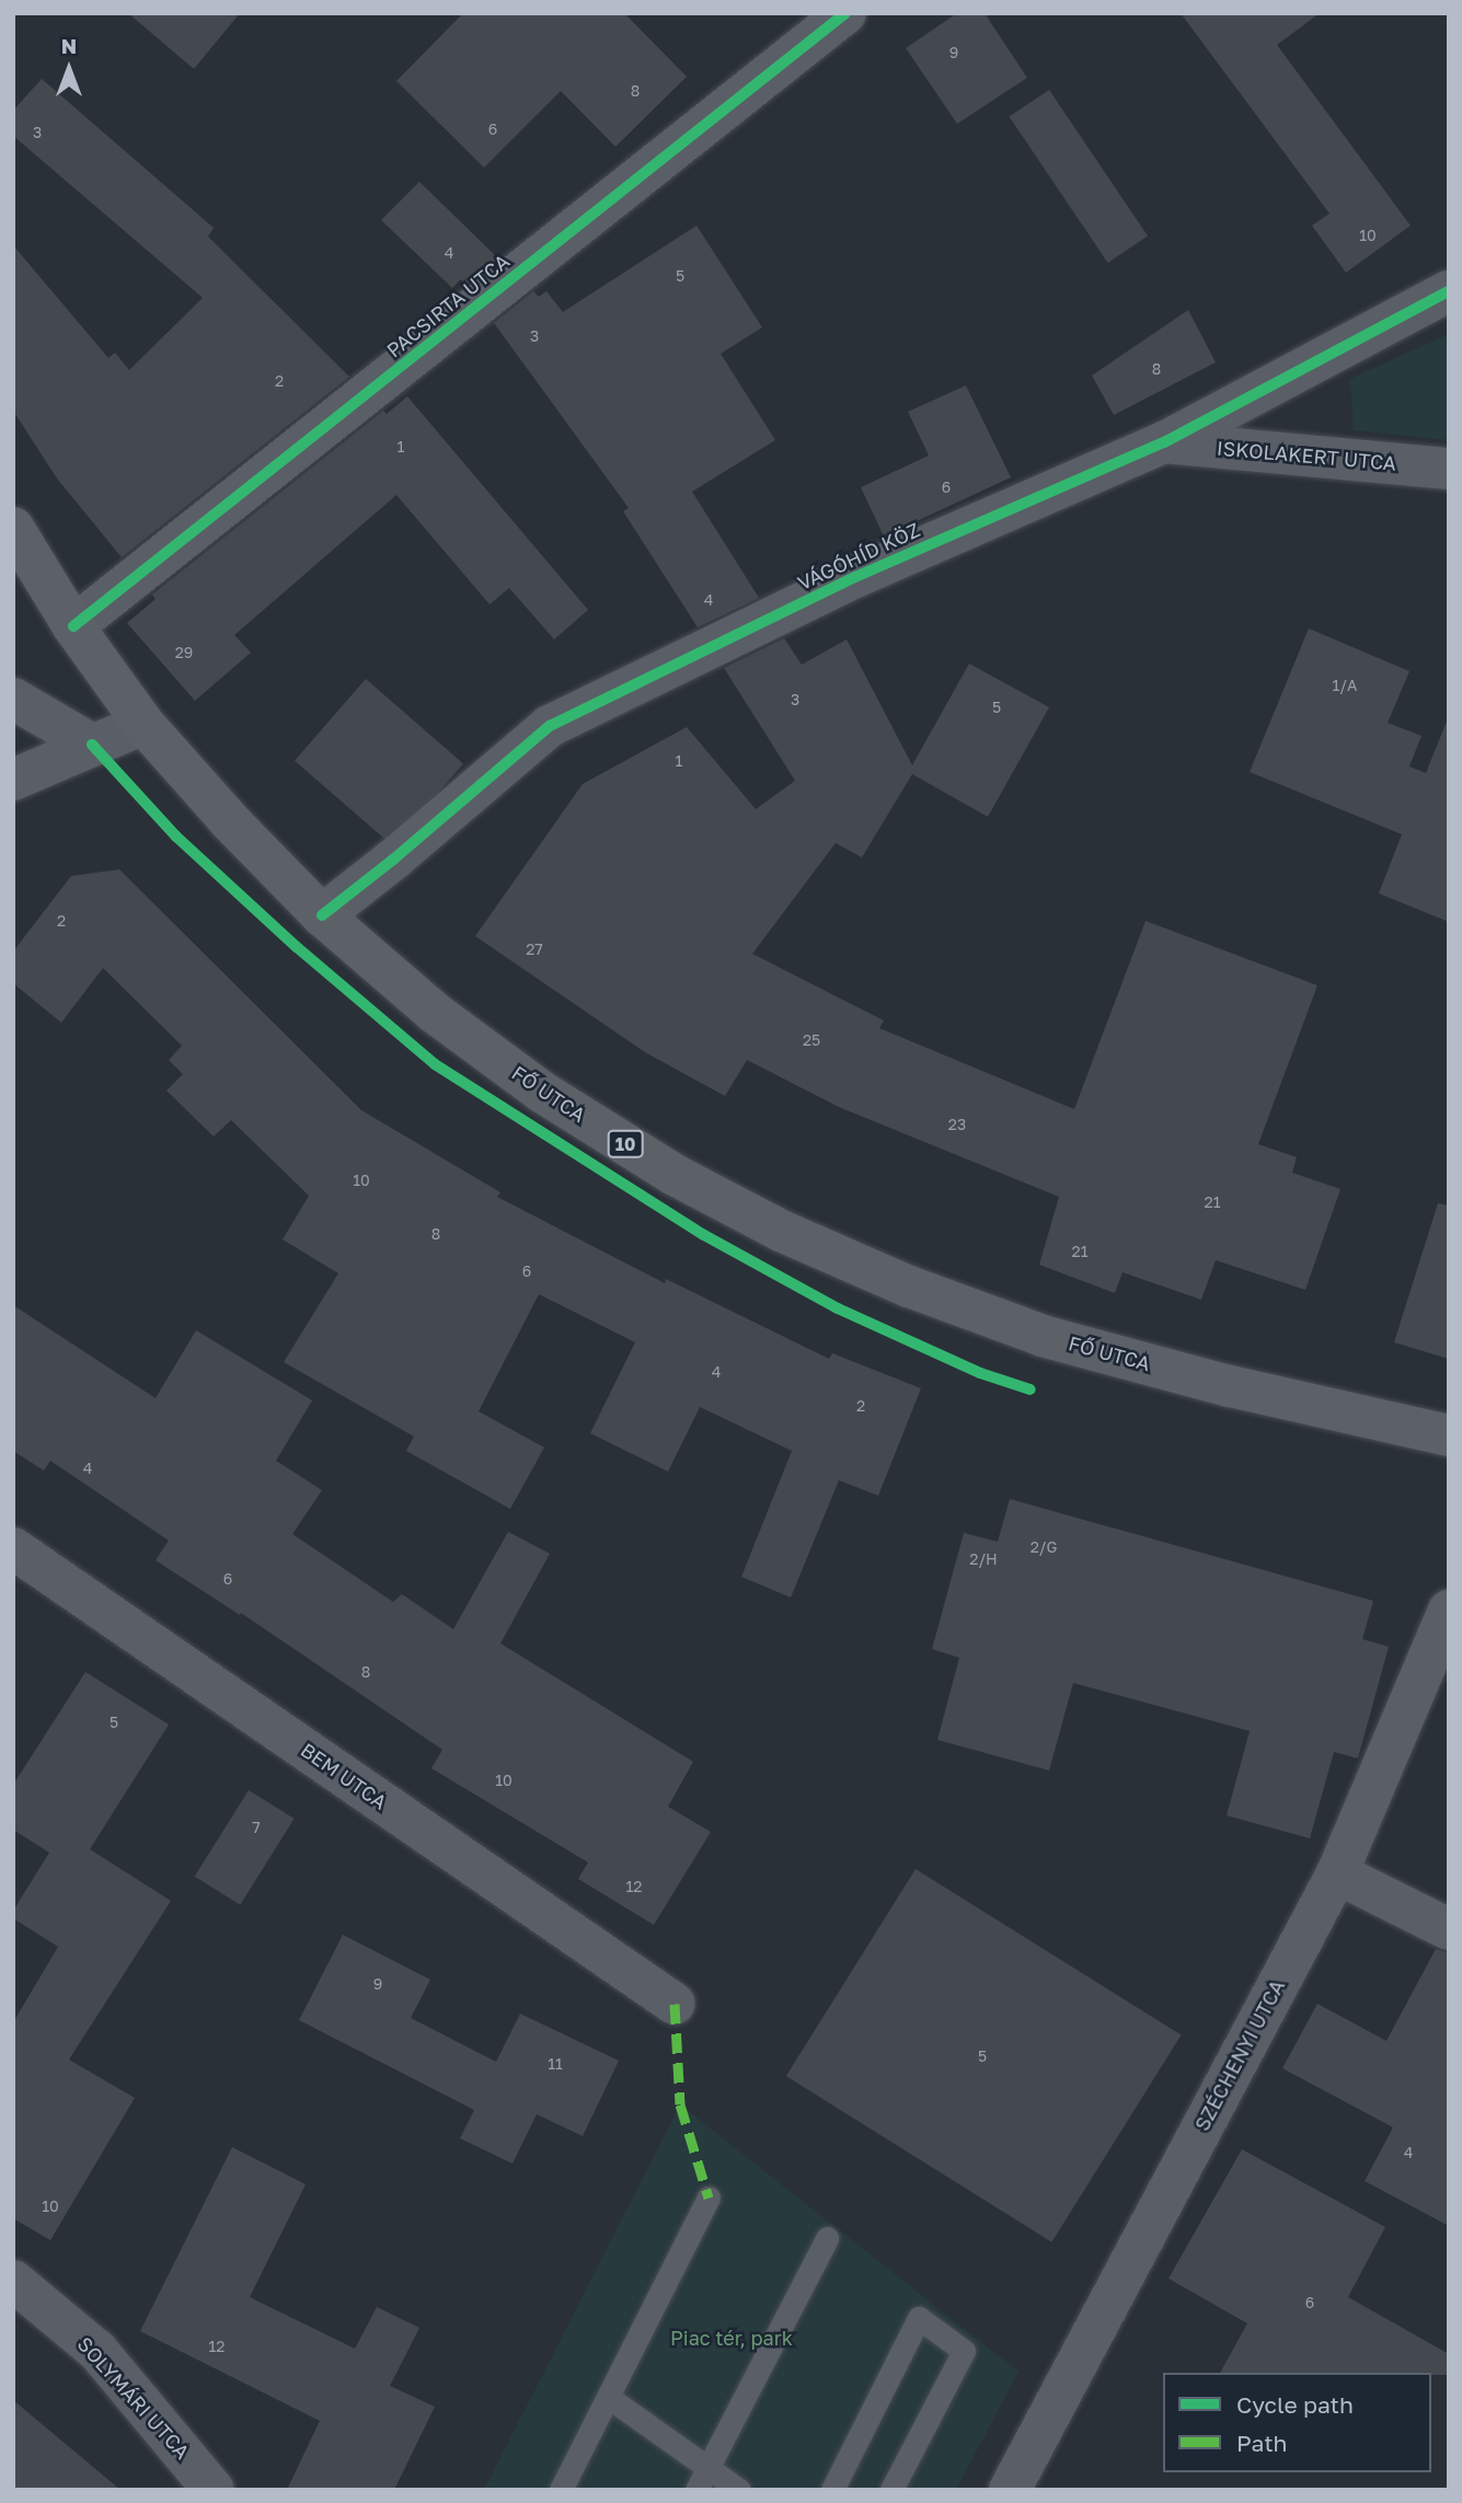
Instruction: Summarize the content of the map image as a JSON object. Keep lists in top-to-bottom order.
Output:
{
  "streets": {
    "main road": ["FŐ UTCA", "10"],
    "street": [
      "PACSIRTA UTCA",
      "ISKOLAKERT UTCA",
      "VÁGÓHÍD KÖZ",
      "BEM UTCA",
      "SZÉCHENYI UTCA",
      "SOLYMÁRI UTCA"
    ]
  },
  "crossings": [
    ["PACSIRTA UTCA", "FŐ UTCA"],
    ["ISKOLAKERT UTCA", "VÁGÓHÍD KÖZ"],
    ["VÁGÓHÍD KÖZ", "FŐ UTCA"]
  ],
  "parks": ["Piac tér, park"],
  "house_numbers": [
    "9",
    "8",
    "6",
    "3",
    "10",
    "4",
    "5",
    "3",
    "8",
    "2",
    "1",
    "6",
    "4",
    "29",
    "1/A",
    "3",
    "5",
    "1",
    "2",
    "27",
    "25",
    "23",
    "10",
    "21",
    "8",
    "21",
    "6",
    "4",
    "2",
    "4",
    "2/G",
    "2/H",
    "6",
    "8",
    "5",
    "10",
    "7",
    "12",
    "9",
    "5",
    "11",
    "4",
    "10",
    "6",
    "12"
  ],
  "legend": ["Cycle path", "Path"],
  "north": "top"
}
